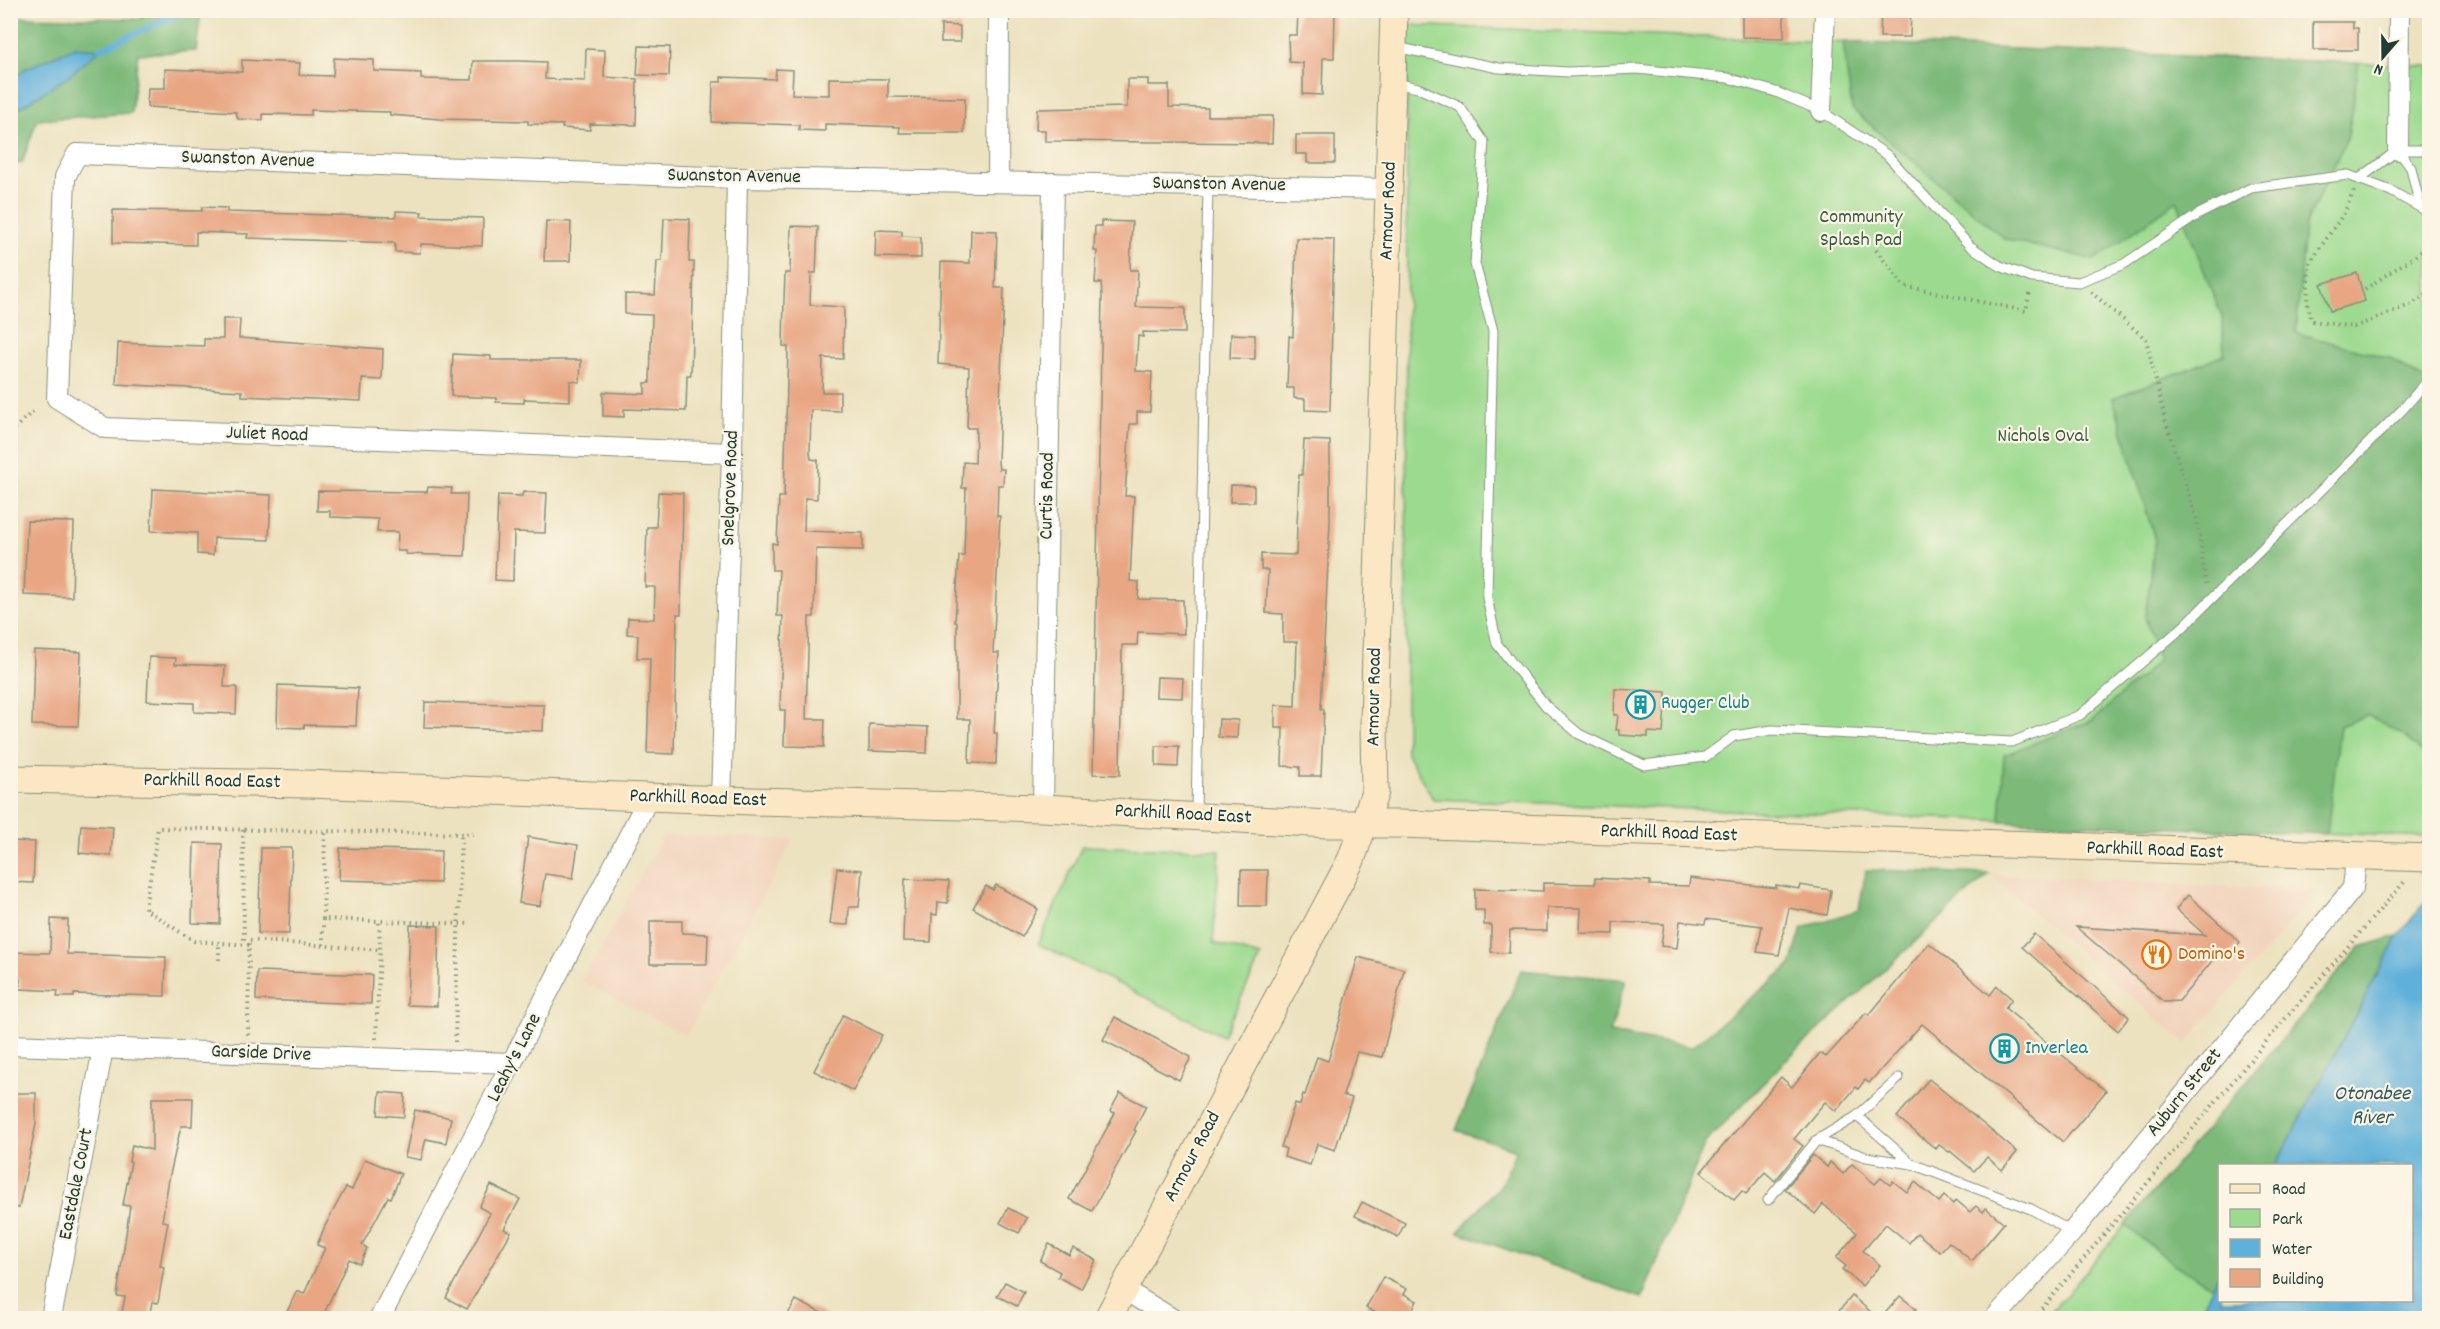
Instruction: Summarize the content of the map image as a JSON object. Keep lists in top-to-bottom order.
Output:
{
  "streets": {
    "main road": ["Armour Road", "Parkhill Road East"],
    "street": [
      "Swanston Avenue",
      "Juliet Road",
      "Snelgrove Road",
      "Curtis Road",
      "Garside Drive",
      "Leahy's Lane",
      "Auburn Street",
      "Eastdale Court"
    ]
  },
  "crossings": [
    ["Swanston Avenue", "Armour Road"],
    ["Swanston Avenue", "Juliet Road"],
    ["Swanston Avenue", "Snelgrove Road"],
    ["Swanston Avenue", "Curtis Road"],
    ["Armour Road", "Parkhill Road East"],
    ["Juliet Road", "Snelgrove Road"],
    ["Snelgrove Road", "Parkhill Road East"],
    ["Curtis Road", "Parkhill Road East"],
    ["Parkhill Road East", "Leahy's Lane"],
    ["Parkhill Road East", "Auburn Street"],
    ["Garside Drive", "Leahy's Lane"],
    ["Garside Drive", "Eastdale Court"]
  ],
  "water": ["Otonabee River"],
  "parks": ["Community Splash Pad", "Nichols Oval"],
  "places": {
    "building": ["Rugger Club", "Inverlea"],
    "restaurant": ["Domino's"]
  },
  "legend": [
    "Road",
    "Park",
    "Water",
    "Building"
  ],
  "north": "bottom"
}
